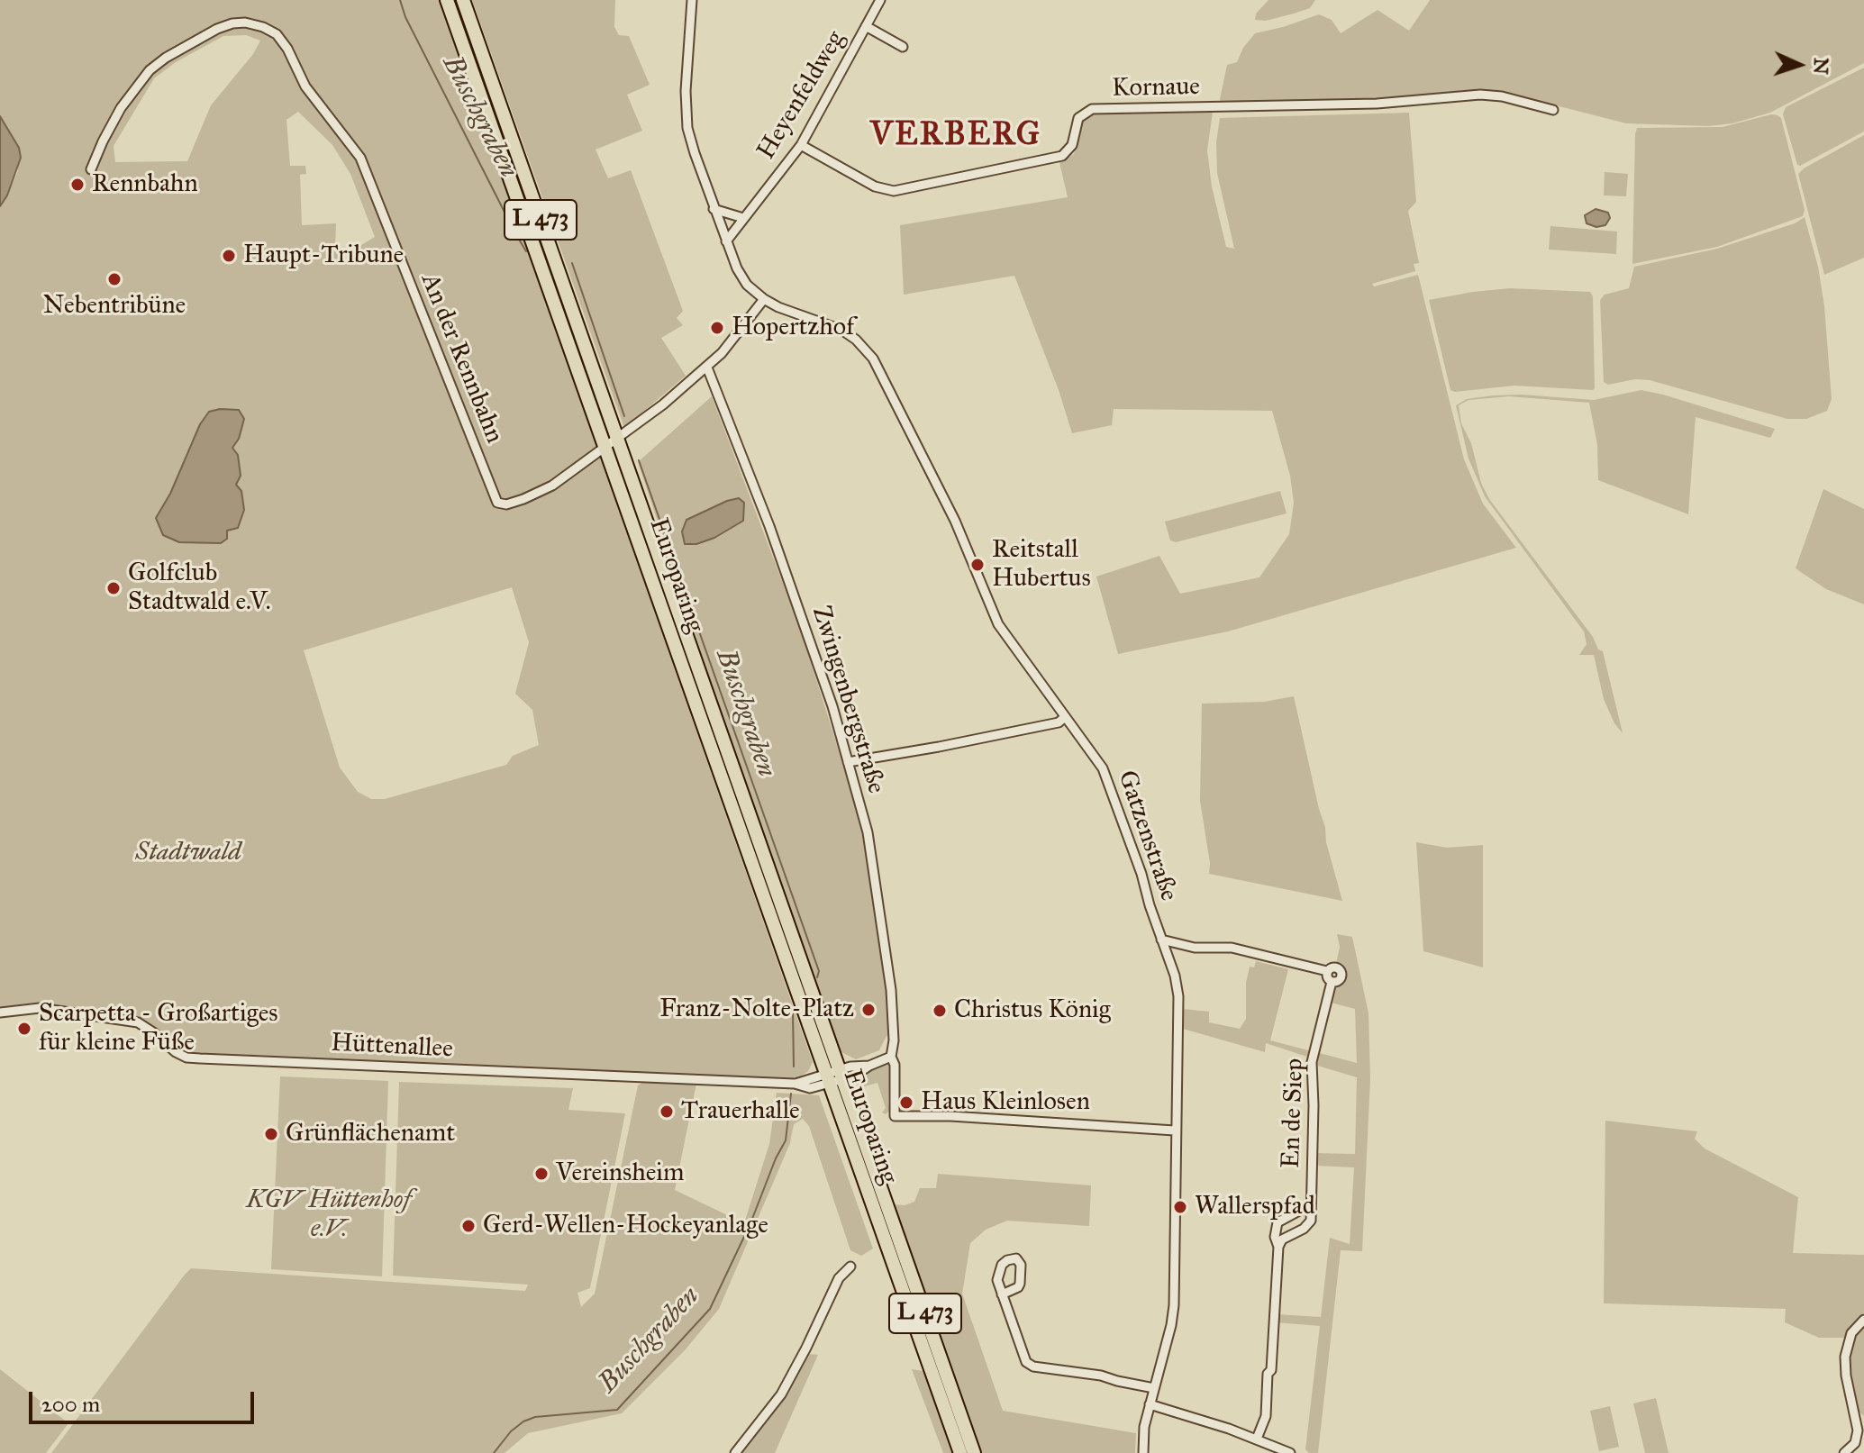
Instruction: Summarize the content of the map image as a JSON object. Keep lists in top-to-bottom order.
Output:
{
  "streets": {
    "main road": ["L 473", "Europaring"],
    "street": [
      "Kornaue",
      "Heyenfeldweg",
      "An der Rennbahn",
      "Zwingenbergstraße",
      "Gatzenstraße",
      "Hüttenallee",
      "En de Siep"
    ]
  },
  "crossings": [
    ["Kornaue", "Heyenfeldweg"],
    ["Heyenfeldweg", "Gatzenstraße"],
    ["An der Rennbahn", "Europaring"],
    ["Europaring", "Hüttenallee"],
    ["Zwingenbergstraße", "Gatzenstraße"]
  ],
  "districts": ["VERBERG"],
  "water": ["Buschgraben"],
  "parks": ["Stadtwald", "KGV Hüttenhof e.V."],
  "places": [
    "Rennbahn",
    "Haupt-Tribune",
    "Nebentribüne",
    "Hopertzhof",
    "Reitstall Hubertus",
    "Golfclub Stadtwald e.V.",
    "Franz-Nolte-Platz",
    "Christus König",
    "Scarpetta - Großartiges für kleine Füße",
    "Haus Kleinlosen",
    "Trauerhalle",
    "Grünflächenamt",
    "Vereinsheim",
    "Wallerspfad",
    "Gerd-Wellen-Hockeyanlage"
  ],
  "scale_bar": "200 m",
  "north": "right"
}
